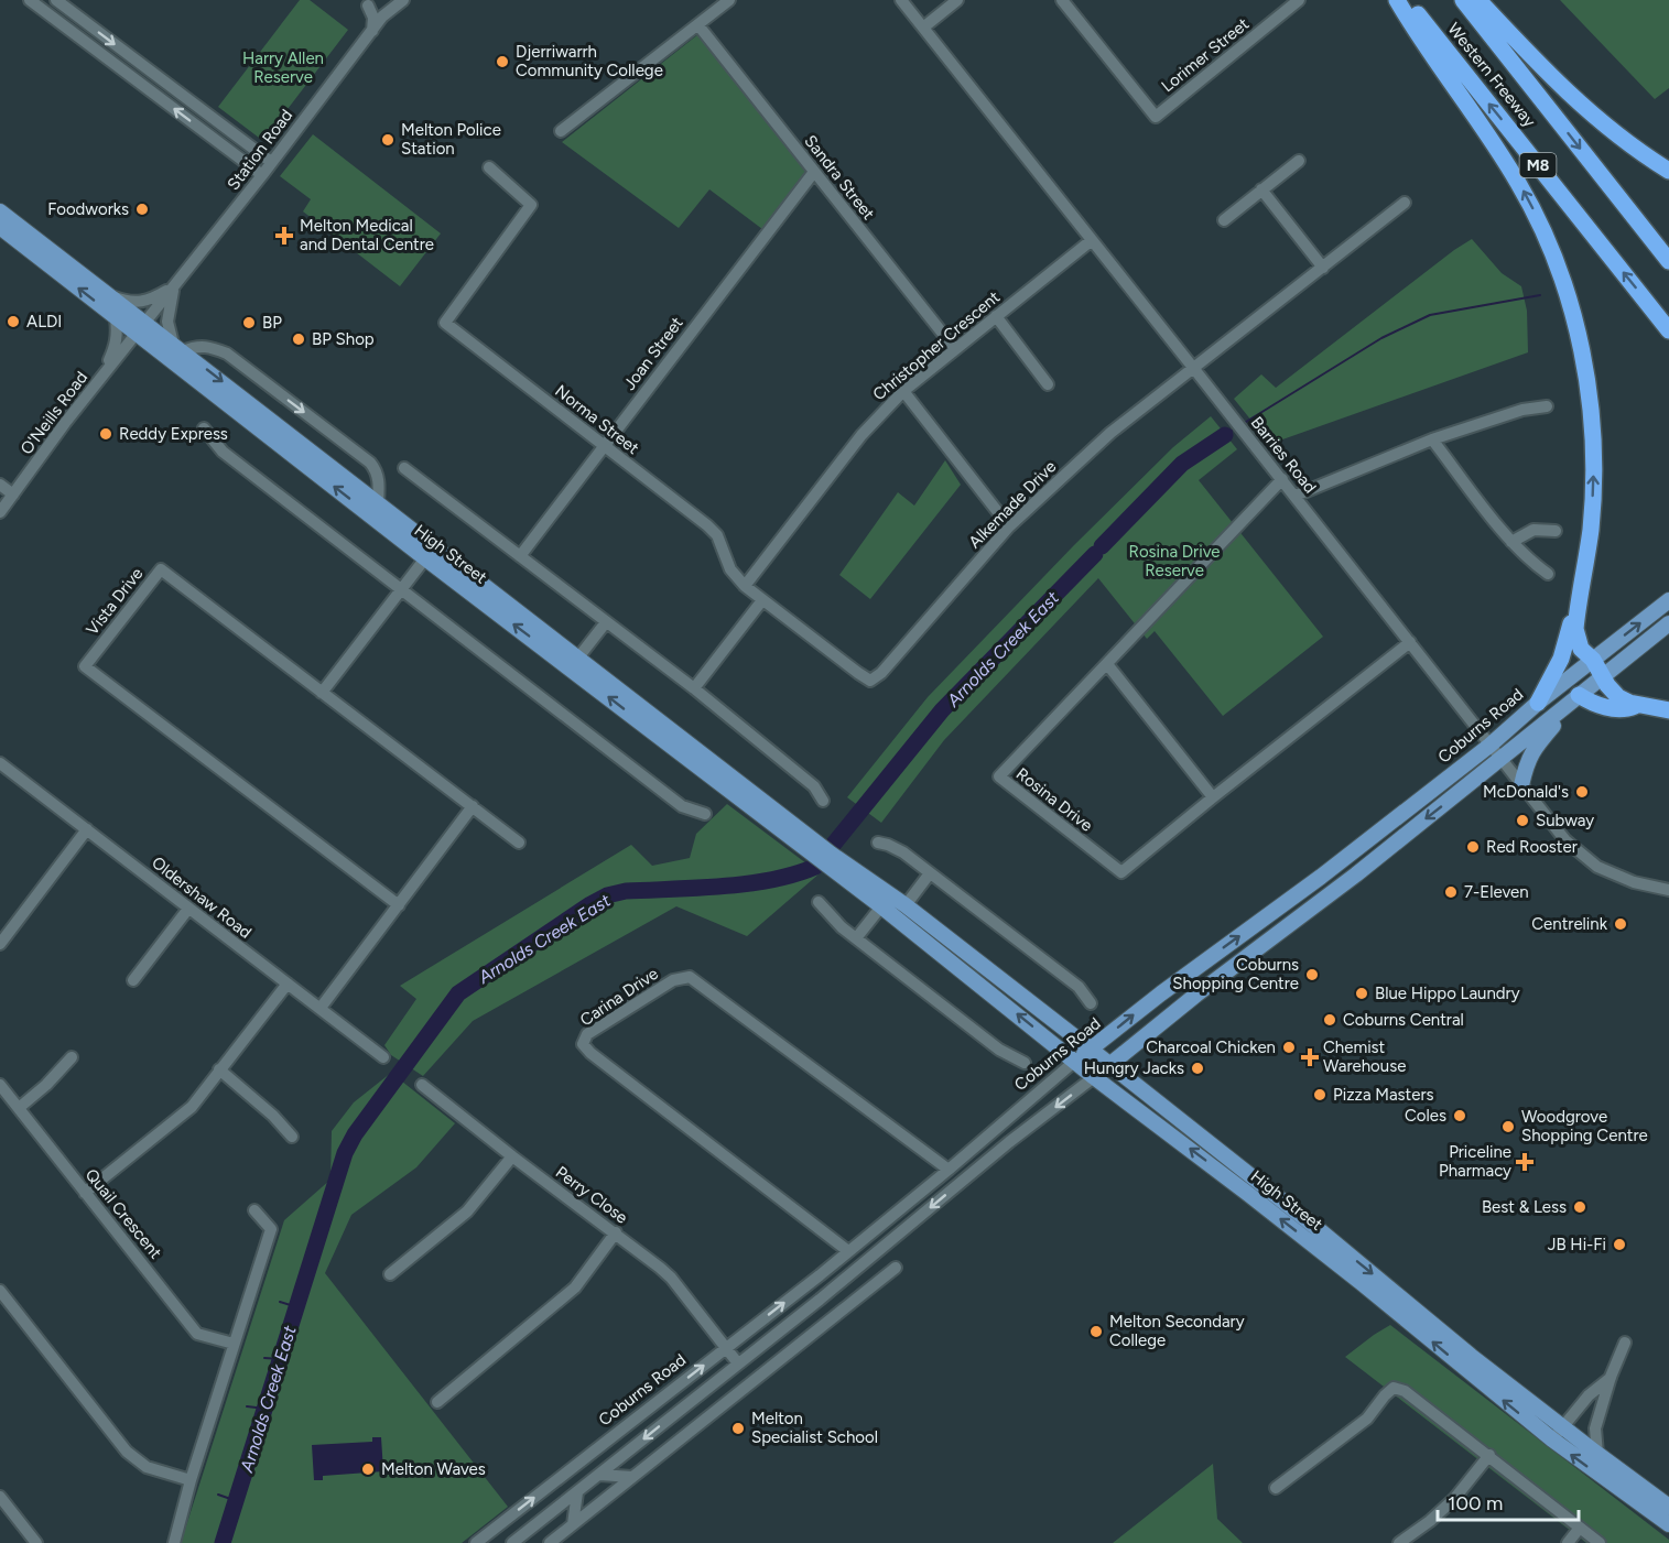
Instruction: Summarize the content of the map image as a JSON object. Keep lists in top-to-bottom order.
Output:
{
  "streets": {
    "highway": ["Western Freeway", "M8"],
    "main road": ["High Street", "Coburns Road"],
    "street": [
      "Lorimer Street",
      "Station Road",
      "Sandra Street",
      "Christopher Crescent",
      "Joan Street",
      "O'Neills Road",
      "Norma Street",
      "Barries Road",
      "Alkemade Drive",
      "Vista Drive",
      "Rosina Drive",
      "Oldershaw Road",
      "Carina Drive",
      "Perry Close",
      "Quail Crescent"
    ]
  },
  "crossings": [
    ["Station Road", "O'Neills Road"],
    ["Station Road", "High Street"],
    ["Sandra Street", "Christopher Crescent"],
    ["Sandra Street", "Joan Street"],
    ["Christopher Crescent", "Norma Street"],
    ["Christopher Crescent", "Barries Road"],
    ["Joan Street", "Norma Street"],
    ["O'Neills Road", "High Street"],
    ["Norma Street", "Alkemade Drive"],
    ["Barries Road", "Alkemade Drive"],
    ["Barries Road", "Coburns Road"],
    ["Barries Road", "Rosina Drive"],
    ["High Street", "Coburns Road"],
    ["Coburns Road", "Carina Drive"],
    ["Coburns Road", "Perry Close"]
  ],
  "water": ["Arnolds Creek East"],
  "parks": ["Harry Allen Reserve", "Rosina Drive Reserve"],
  "places": {
    "other": [
      "Djerriwarrh Community College",
      "Melton Police Station",
      "Foodworks",
      "ALDI",
      "BP",
      "BP Shop",
      "Reddy Express",
      "McDonald's",
      "Subway",
      "Red Rooster",
      "7-Eleven",
      "Centrelink",
      "Coburns Shopping Centre",
      "Blue Hippo Laundry",
      "Coburns Central",
      "Charcoal Chicken",
      "Hungry Jacks",
      "Pizza Masters",
      "Coles",
      "Woodgrove Shopping Centre",
      "Best & Less",
      "JB Hi-Fi",
      "Melton Secondary College",
      "Melton Specialist School",
      "Melton Waves"
    ],
    "health": ["Melton Medical and Dental Centre", "Chemist Warehouse", "Priceline Pharmacy"]
  },
  "scale_bar": "100 m"
}
